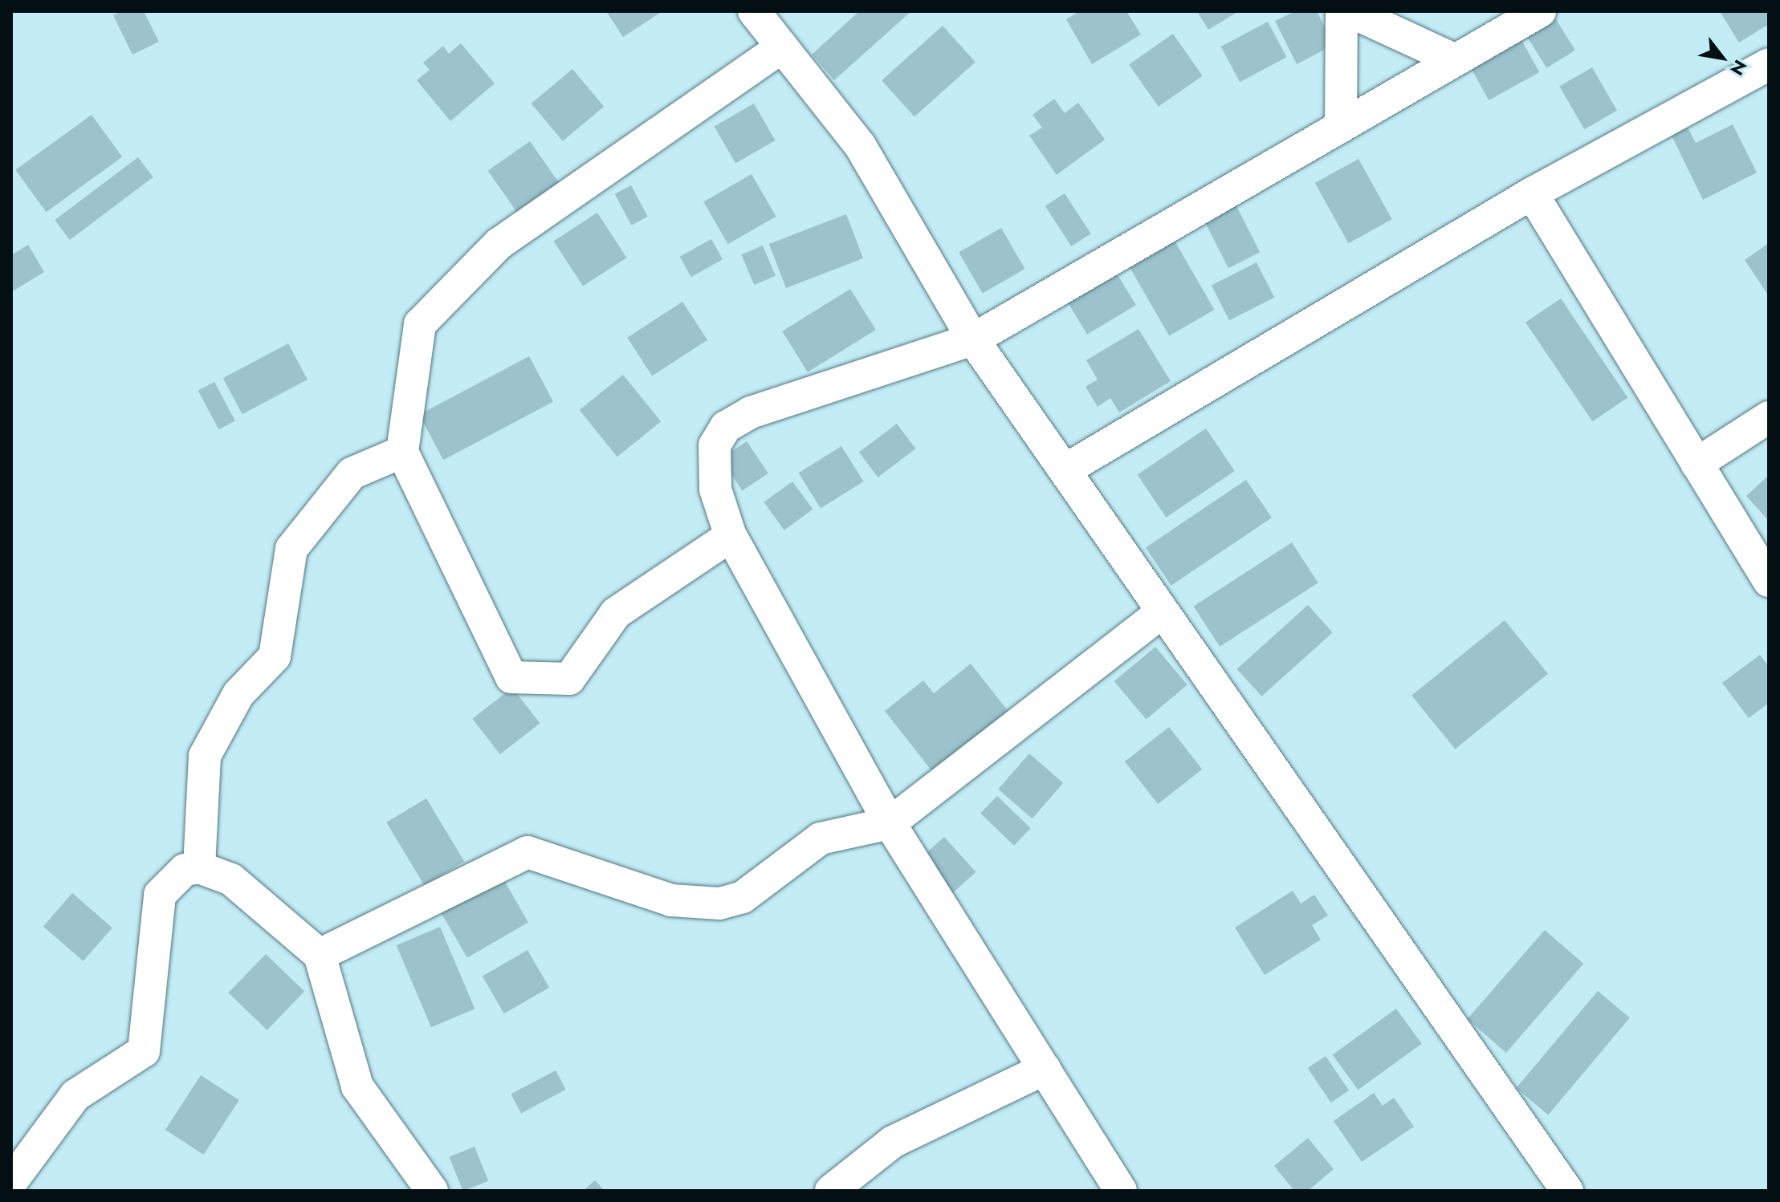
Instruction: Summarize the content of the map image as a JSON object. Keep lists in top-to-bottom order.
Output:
{
  "north": "bottom right"
}
